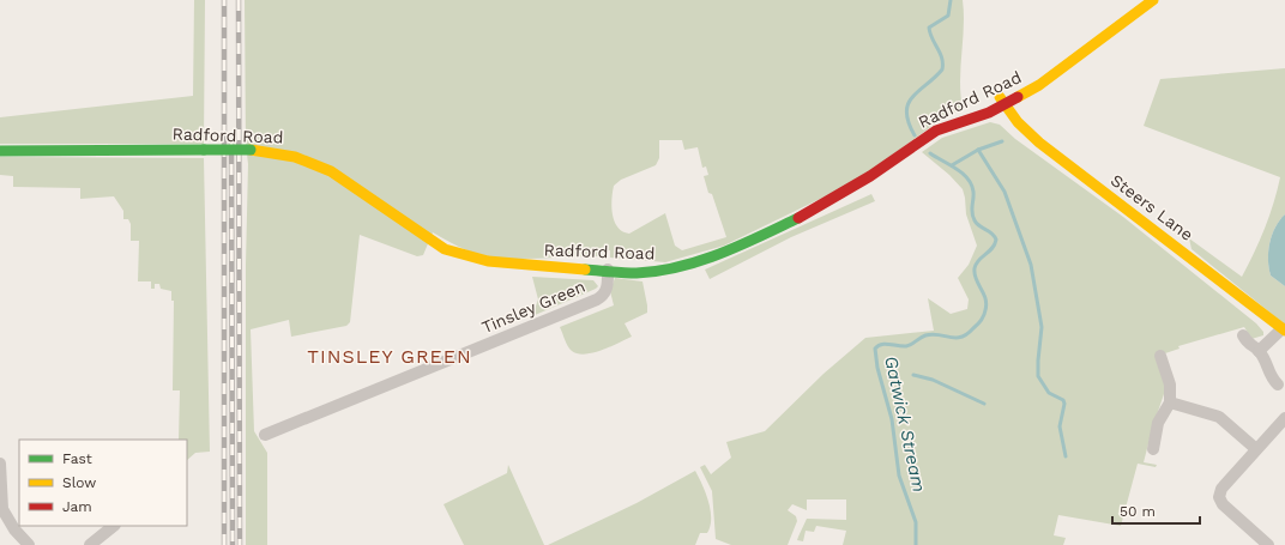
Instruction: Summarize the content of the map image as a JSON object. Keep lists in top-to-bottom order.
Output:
{
  "streets": {
    "street": ["Radford Road", "Steers Lane", "Tinsley Green"]
  },
  "crossings": [
    ["Radford Road", "Steers Lane"],
    ["Radford Road", "Tinsley Green"]
  ],
  "districts": ["TINSLEY GREEN"],
  "water": ["Gatwick Stream"],
  "legend": ["Fast", "Slow", "Jam"],
  "scale_bar": "50 m"
}
